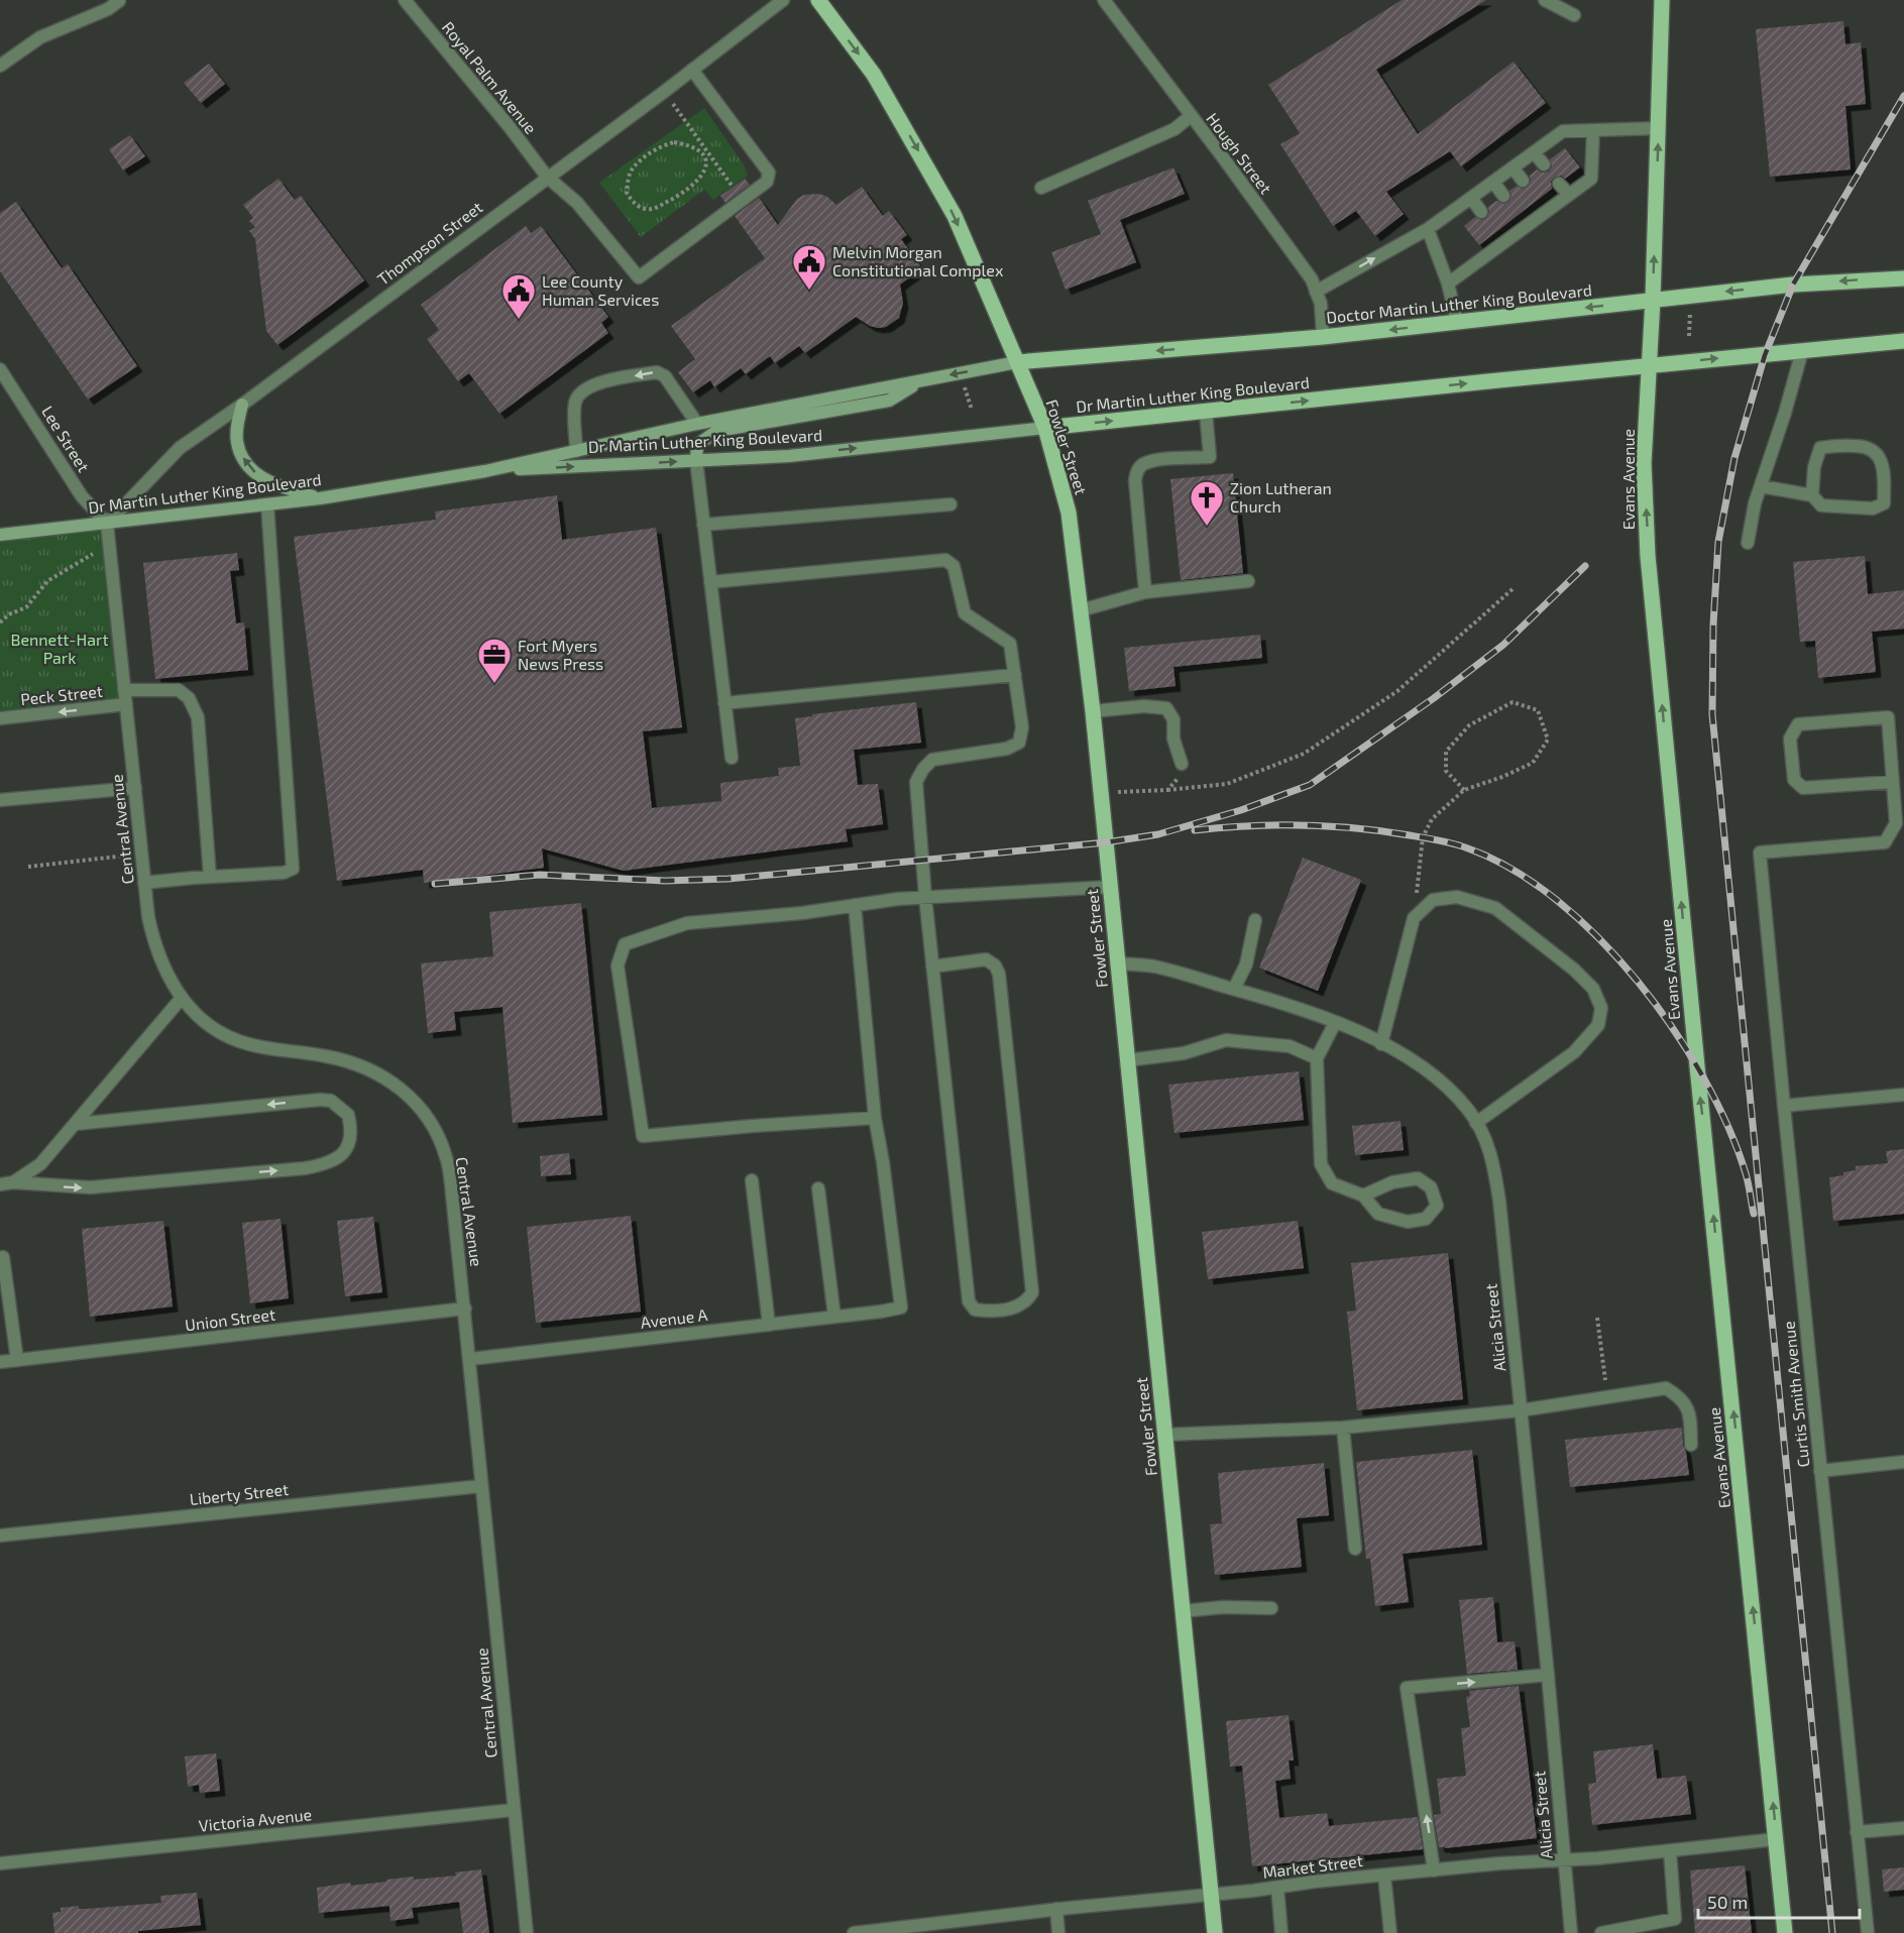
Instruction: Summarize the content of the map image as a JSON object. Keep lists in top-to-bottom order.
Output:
{
  "streets": {
    "main road": [
      "Doctor Martin Luther King Boulevard",
      "Dr Martin Luther King Boulevard",
      "Fowler Street",
      "Evans Avenue"
    ],
    "street": [
      "Royal Palm Avenue",
      "Hough Street",
      "Thompson Street",
      "Lee Street",
      "Peck Street",
      "Central Avenue",
      "Avenue A",
      "Union Street",
      "Alicia Street",
      "Curtis Smith Avenue",
      "Liberty Street",
      "Victoria Avenue",
      "Market Street"
    ]
  },
  "crossings": [
    ["Royal Palm Avenue", "Thompson Street"],
    ["Hough Street", "Doctor Martin Luther King Boulevard"],
    ["Thompson Street", "Dr Martin Luther King Boulevard"],
    ["Thompson Street", "Lee Street"],
    ["Thompson Street", "Central Avenue"],
    ["Doctor Martin Luther King Boulevard", "Dr Martin Luther King Boulevard"],
    ["Doctor Martin Luther King Boulevard", "Fowler Street"],
    ["Doctor Martin Luther King Boulevard", "Evans Avenue"],
    ["Dr Martin Luther King Boulevard", "Lee Street"],
    ["Dr Martin Luther King Boulevard", "Fowler Street"],
    ["Dr Martin Luther King Boulevard", "Evans Avenue"],
    ["Dr Martin Luther King Boulevard", "Central Avenue"],
    ["Lee Street", "Central Avenue"],
    ["Fowler Street", "Alicia Street"],
    ["Fowler Street", "Market Street"],
    ["Evans Avenue", "Market Street"],
    ["Peck Street", "Central Avenue"],
    ["Central Avenue", "Avenue A"],
    ["Central Avenue", "Union Street"],
    ["Central Avenue", "Liberty Street"],
    ["Central Avenue", "Victoria Avenue"],
    ["Alicia Street", "Market Street"]
  ],
  "one_way": ["Doctor Martin Luther King Boulevard", "Evans Avenue"],
  "parks": ["Bennett-Hart Park"],
  "places": {
    "public building": ["Melvin Morgan Constitutional Complex", "Lee County Human Services"],
    "church": ["Zion Lutheran Church"],
    "office": ["Fort Myers News Press"]
  },
  "scale_bar": "50 m"
}
